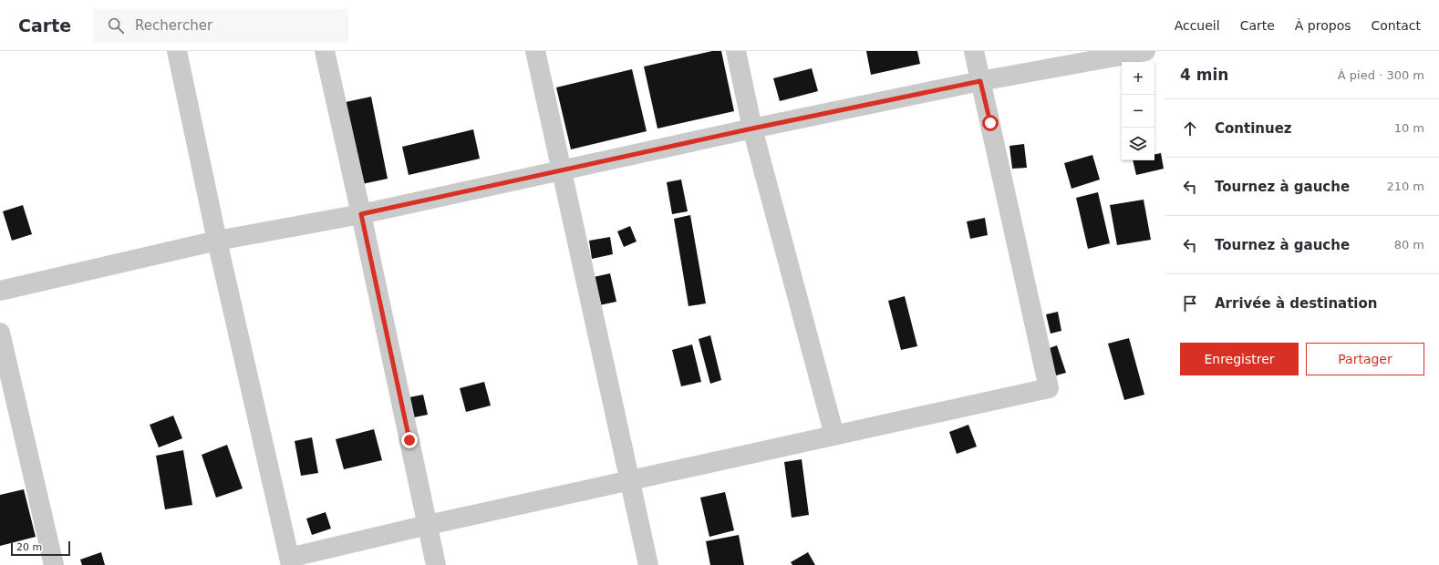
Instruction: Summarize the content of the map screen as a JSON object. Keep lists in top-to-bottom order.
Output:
{
  "scale_bar": "20 m",
  "page": {
    "header": "Carte",
    "search": "Rechercher",
    "nav": [
      "Accueil",
      "Carte",
      "À propos",
      "Contact"
    ],
    "heading": ["4 min", "À pied · 300 m"],
    "map_buttons": ["+", "−"],
    "list": [
      ["Continuez", "10 m"],
      ["Tournez à gauche", "210 m"],
      ["Tournez à gauche", "80 m"],
      "Arrivée à destination"
    ],
    "buttons": ["Enregistrer", "Partager"],
    "scale": "20 m"
  }
}
